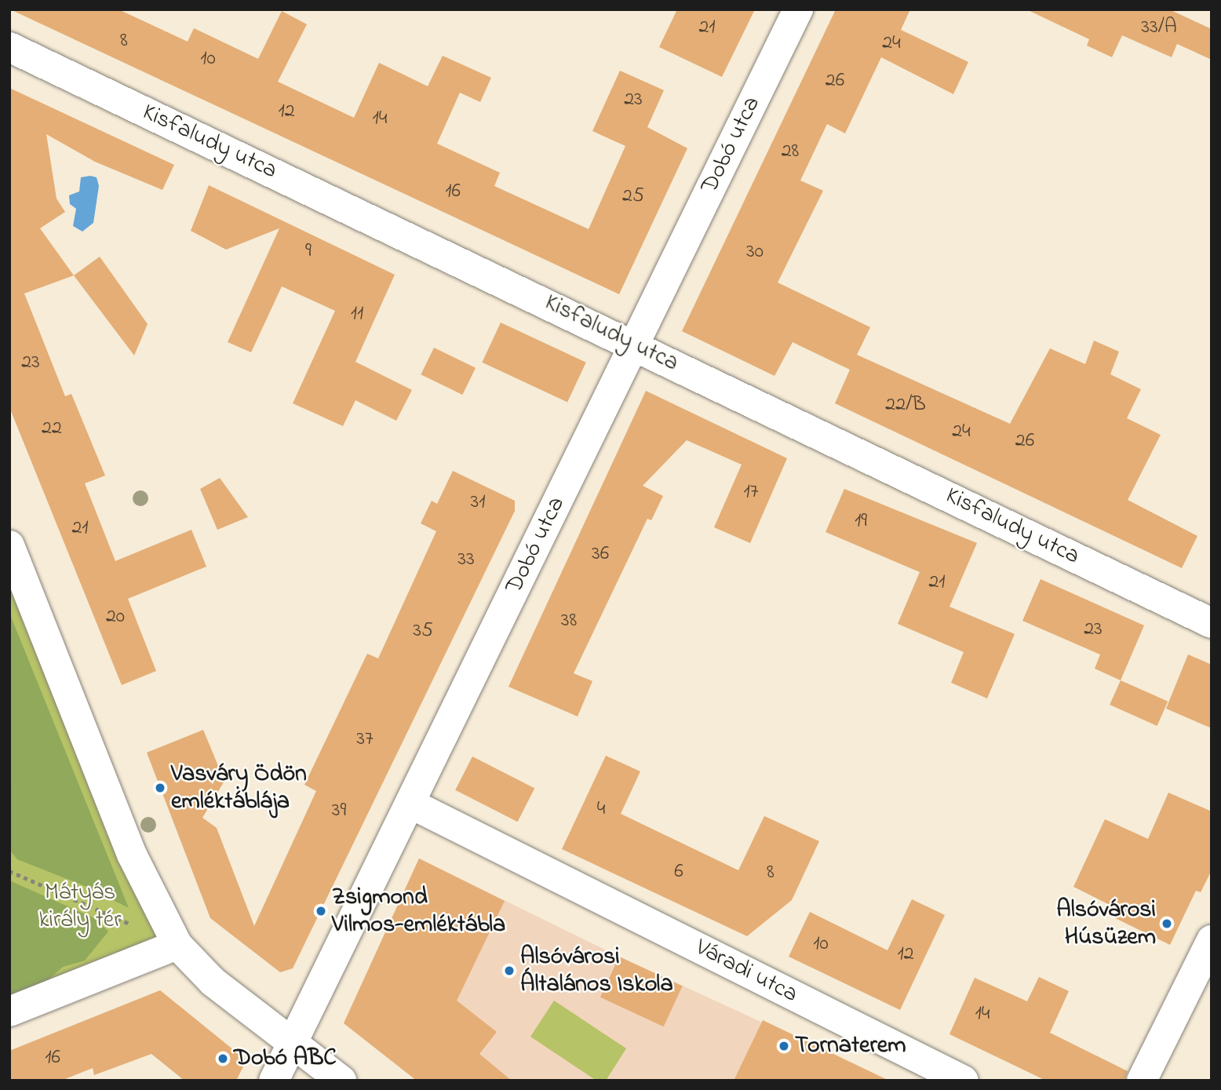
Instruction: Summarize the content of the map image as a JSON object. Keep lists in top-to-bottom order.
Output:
{
  "streets": {
    "street": ["Kisfaludy utca", "Dobó utca", "Váradi utca"]
  },
  "crossings": [
    ["Kisfaludy utca", "Dobó utca"],
    ["Dobó utca", "Váradi utca"]
  ],
  "parks": ["Mátyás király tér"],
  "places": [
    "Vasváry Ödön emléktáblája",
    "Zsigmond Vilmos-emléktábla",
    "Alsóvárosi Húsüzem",
    "Alsóvárosi Általános Iskola",
    "Tornaterem",
    "Dobó ABC"
  ],
  "house_numbers": [
    "21",
    "33/A",
    "8",
    "24",
    "10",
    "26",
    "23",
    "12",
    "14",
    "28",
    "16",
    "25",
    "9",
    "30",
    "11",
    "23",
    "22/B",
    "22",
    "24",
    "26",
    "17",
    "31",
    "19",
    "21",
    "36",
    "33",
    "21",
    "20",
    "38",
    "23",
    "35",
    "37",
    "4",
    "39",
    "6",
    "8",
    "10",
    "12",
    "14",
    "16"
  ]
}
